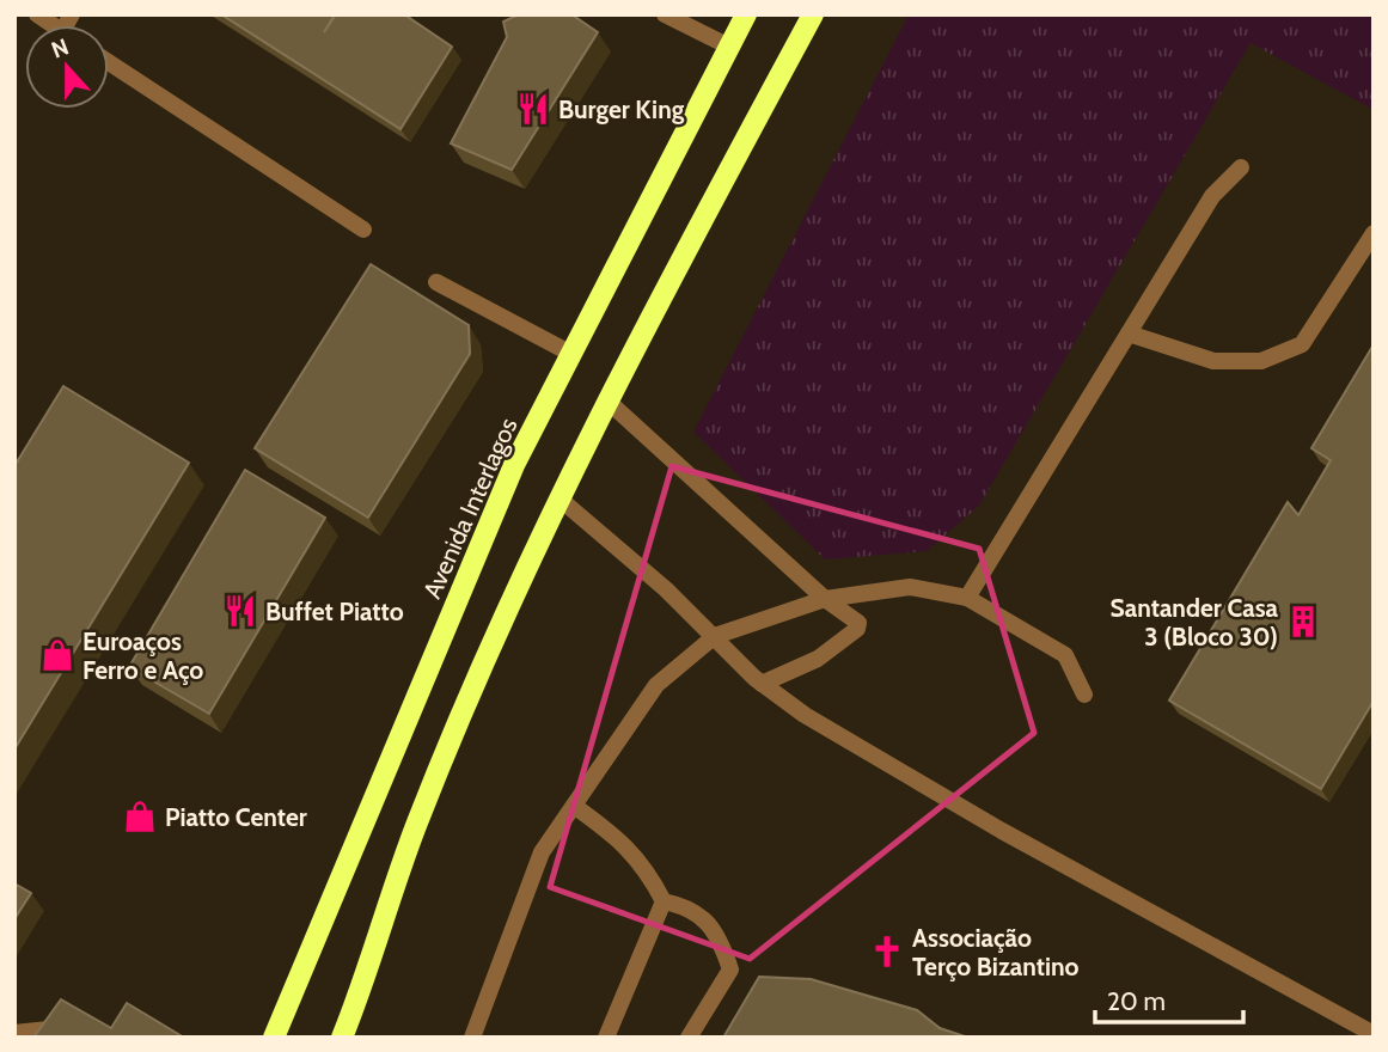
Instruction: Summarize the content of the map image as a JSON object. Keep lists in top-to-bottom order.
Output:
{
  "streets": {
    "main road": ["Avenida Interlagos"]
  },
  "places": {
    "restaurant": ["Burger King", "Buffet Piatto"],
    "building": ["Santander Casa 3 (Bloco 30)"],
    "shop": ["Euroaços Ferro e Aço", "Piatto Center"],
    "church": ["Associação Terço Bizantino"]
  },
  "scale_bar": "20 m",
  "north": "top"
}
